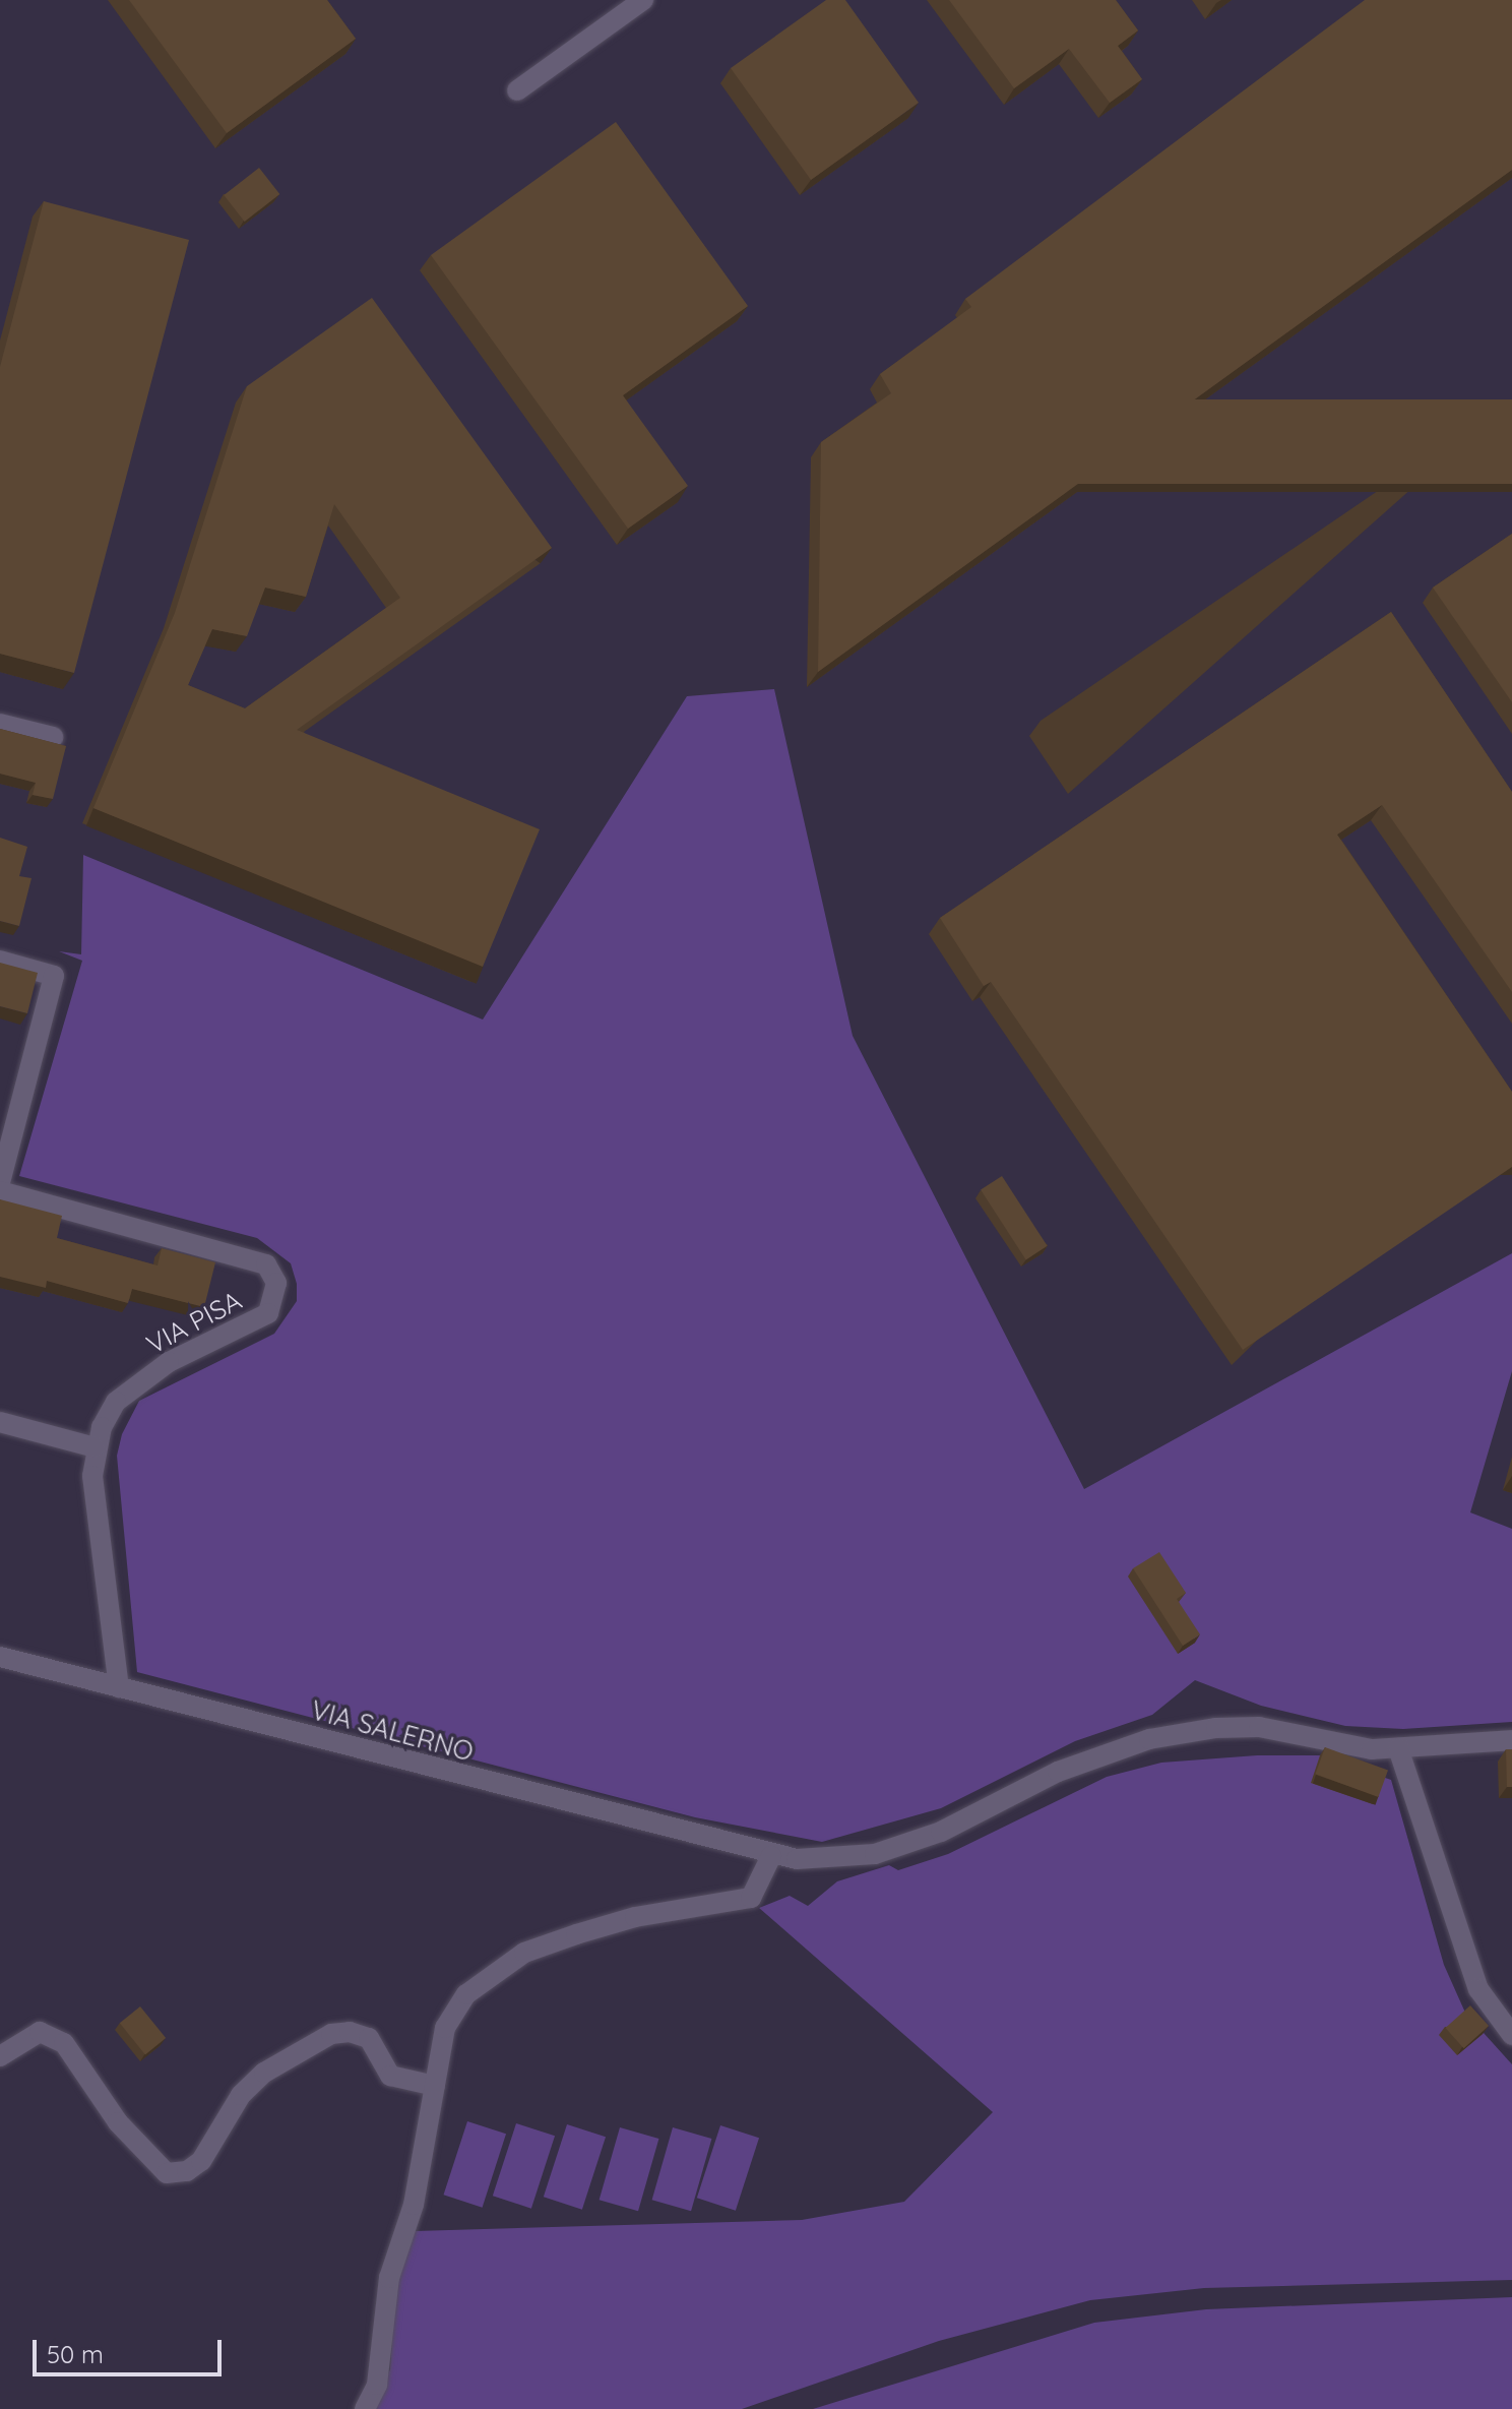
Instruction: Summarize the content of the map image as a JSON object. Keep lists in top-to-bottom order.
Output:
{
  "streets": {
    "street": ["VIA PISA", "VIA SALERNO"]
  },
  "crossings": [
    ["VIA PISA", "VIA SALERNO"]
  ],
  "scale_bar": "50 m"
}
